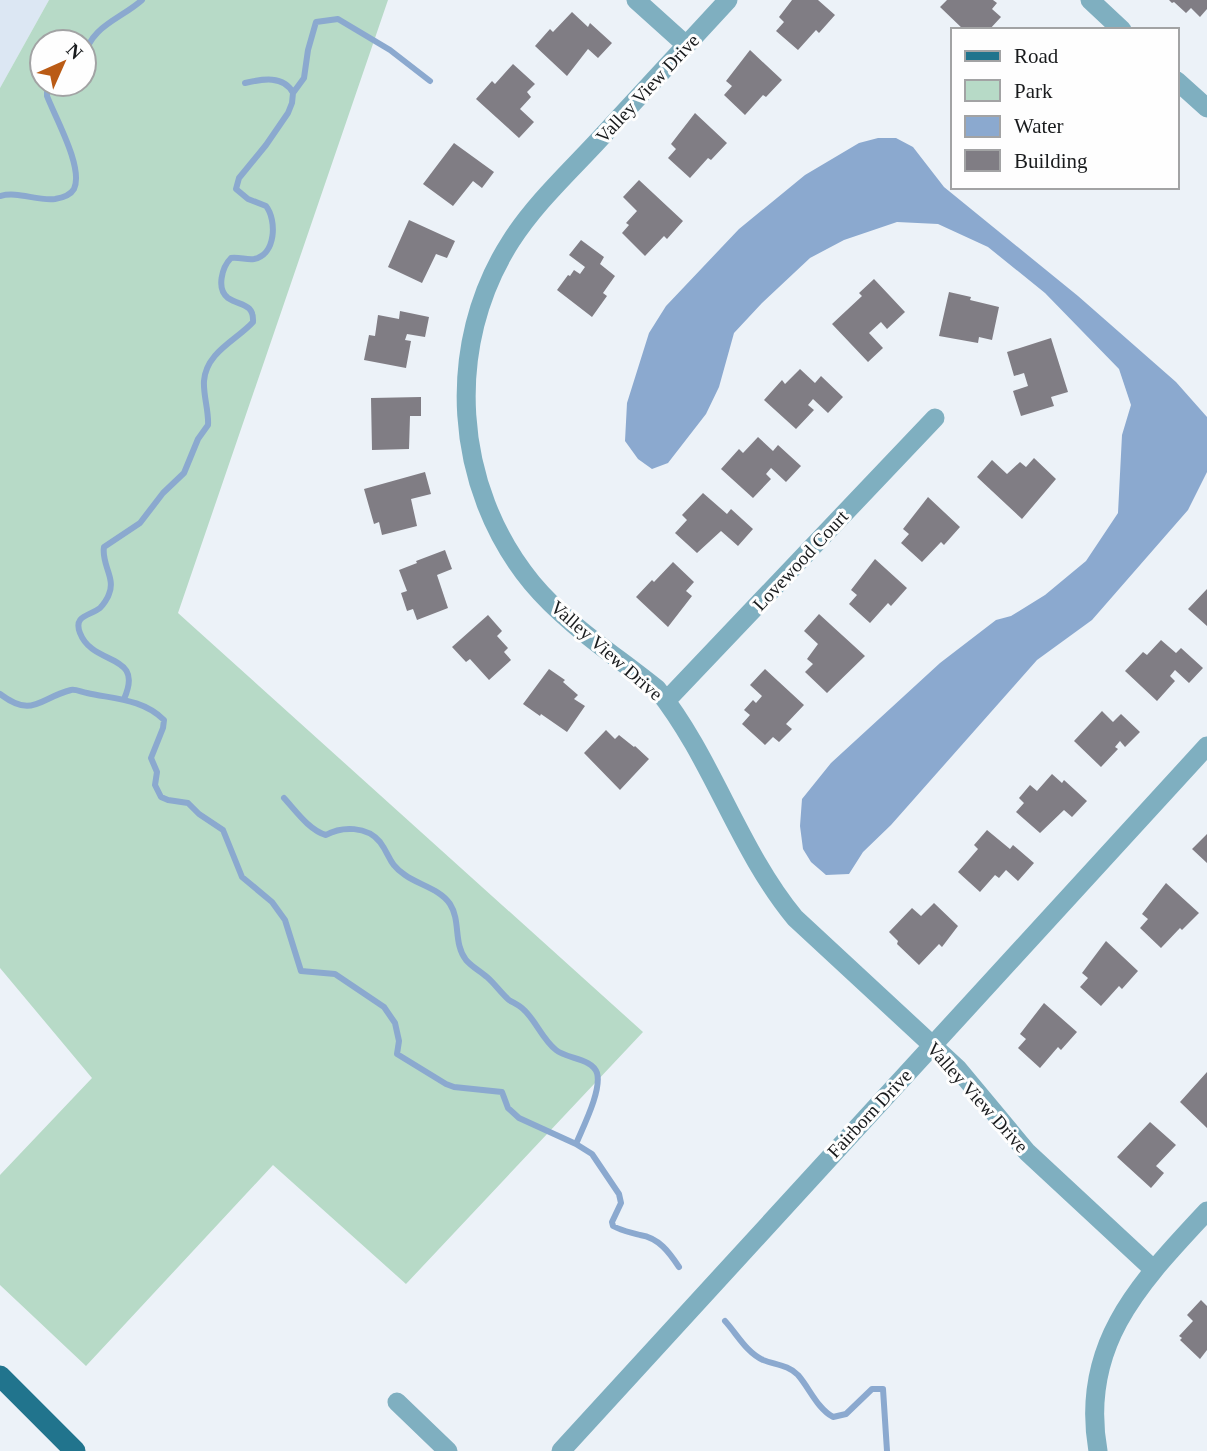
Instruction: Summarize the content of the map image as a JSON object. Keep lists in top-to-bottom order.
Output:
{
  "streets": {
    "street": ["Valley View Drive", "Lovewood Court", "Fairborn Drive"]
  },
  "crossings": [
    ["Valley View Drive", "Lovewood Court"],
    ["Valley View Drive", "Fairborn Drive"]
  ],
  "legend": [
    "Road",
    "Park",
    "Water",
    "Building"
  ],
  "north": "top right"
}
